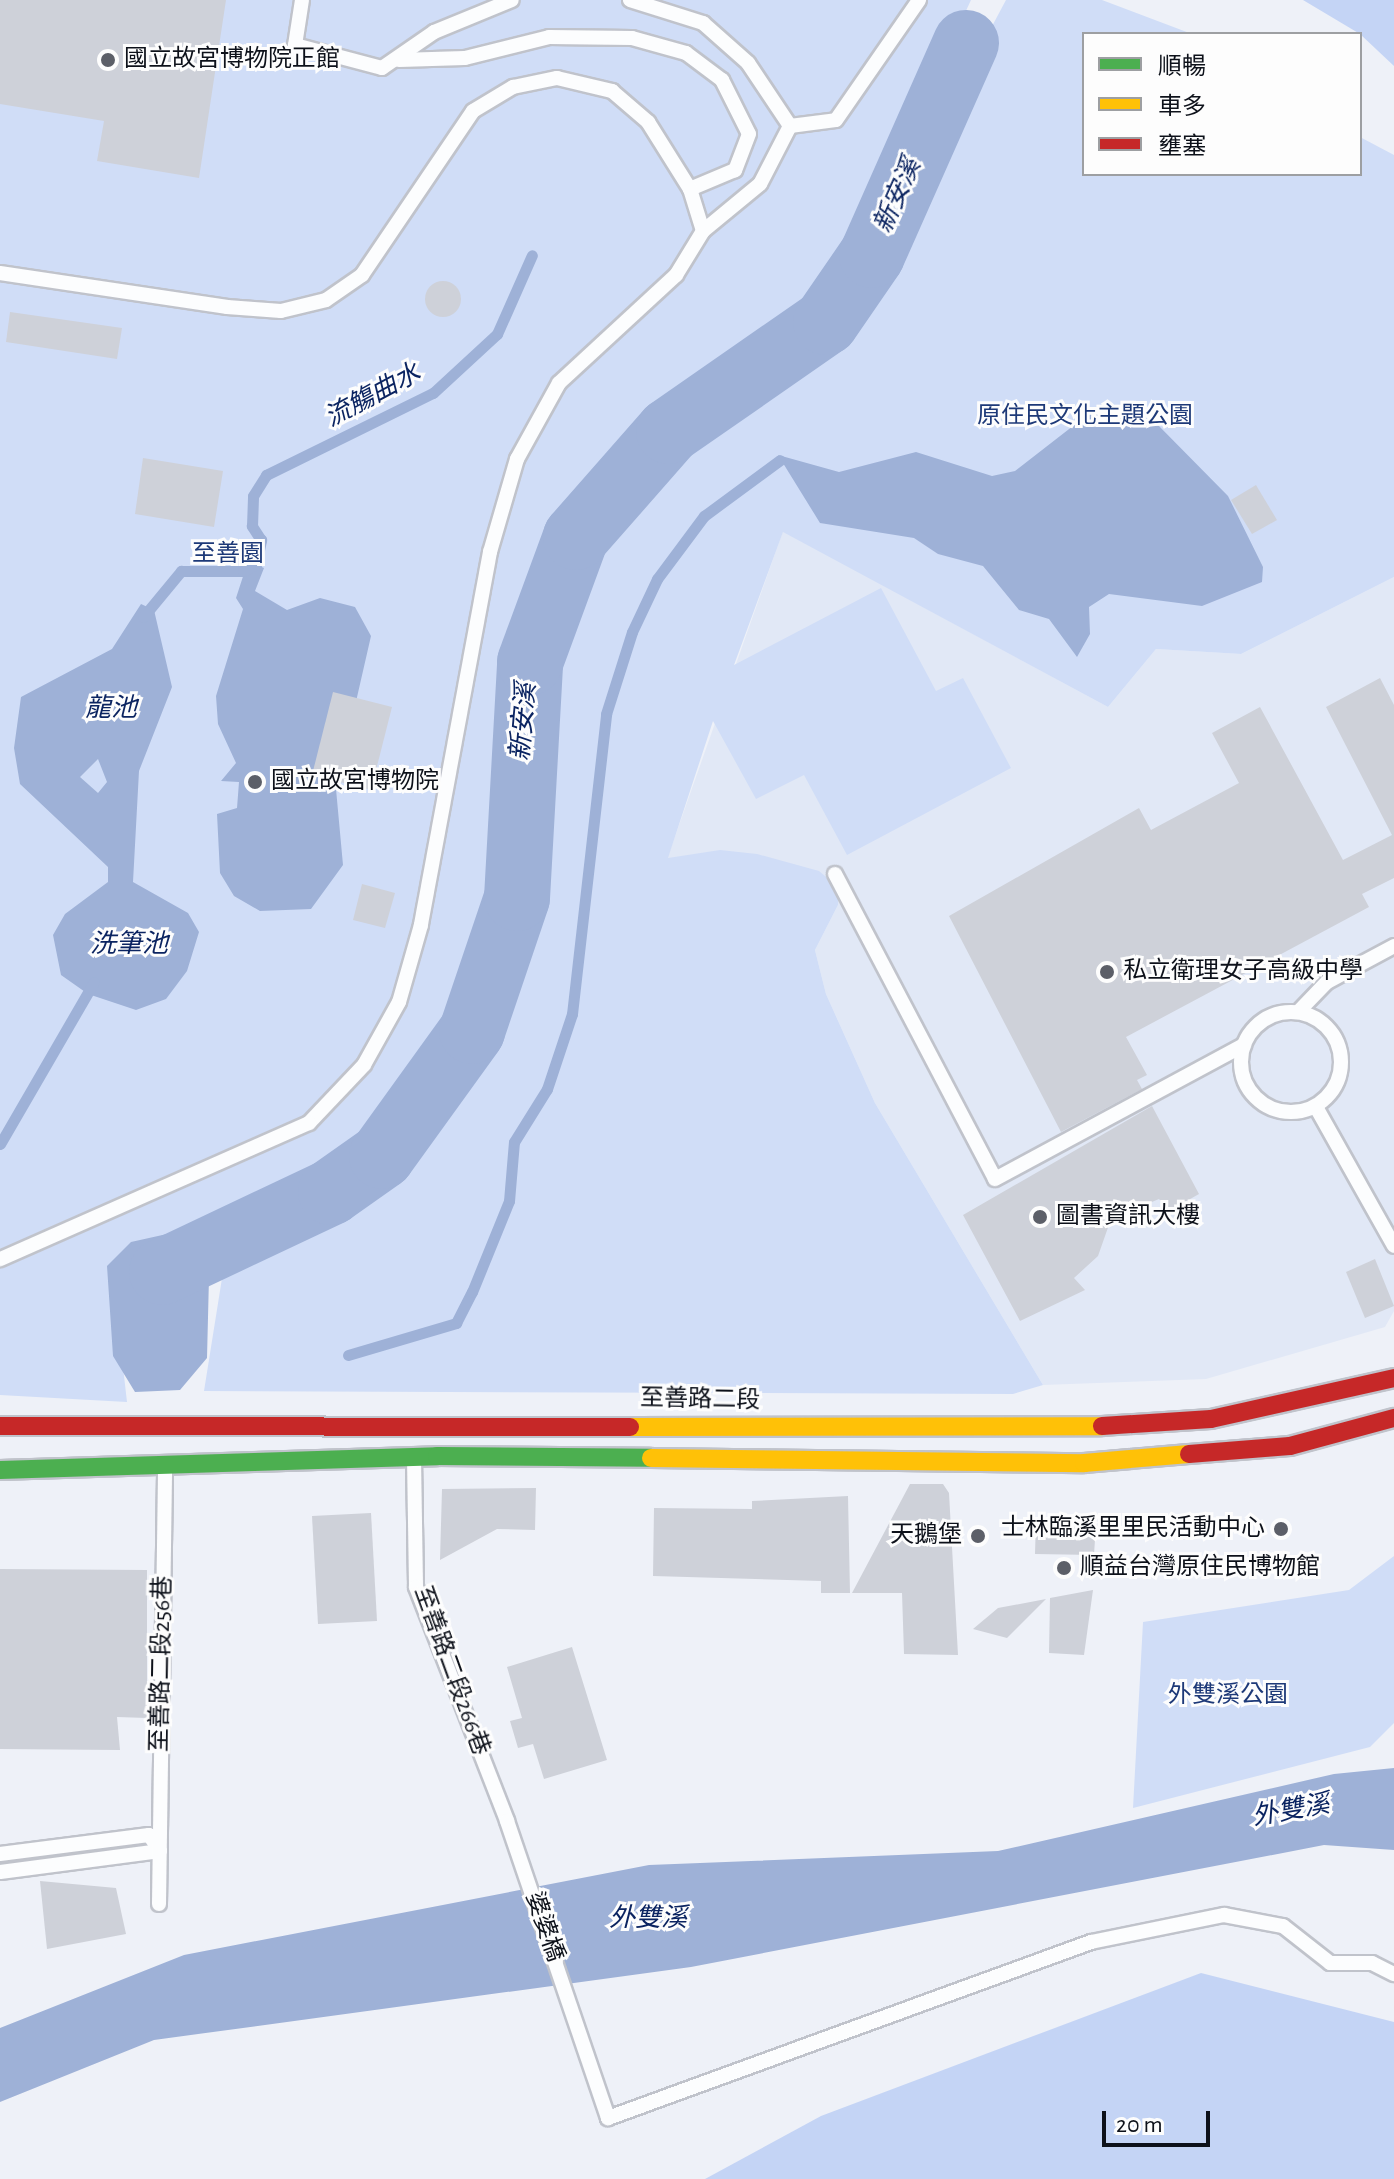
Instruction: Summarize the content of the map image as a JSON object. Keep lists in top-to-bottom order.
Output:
{
  "streets": {
    "street": ["至善路二段"],
    "lane": ["至善路二段256巷", "至善路二段266巷", "婆婆橋"]
  },
  "crossings": [
    ["至善路二段", "至善路二段256巷"],
    ["至善路二段", "至善路二段266巷"],
    ["至善路二段266巷", "婆婆橋"]
  ],
  "water": [
    "新安溪",
    "流觴曲水",
    "龍池",
    "洗筆池",
    "外雙溪"
  ],
  "parks": ["原住民文化主題公園", "至善園", "外雙溪公園"],
  "places": [
    "國立故宮博物院正館",
    "國立故宮博物院",
    "私立衛理女子高級中學",
    "圖書資訊大樓",
    "士林臨溪里里民活動中心",
    "天鵝堡",
    "順益台灣原住民博物館"
  ],
  "legend": ["順暢", "車多", "壅塞"],
  "scale_bar": "20 m"
}
